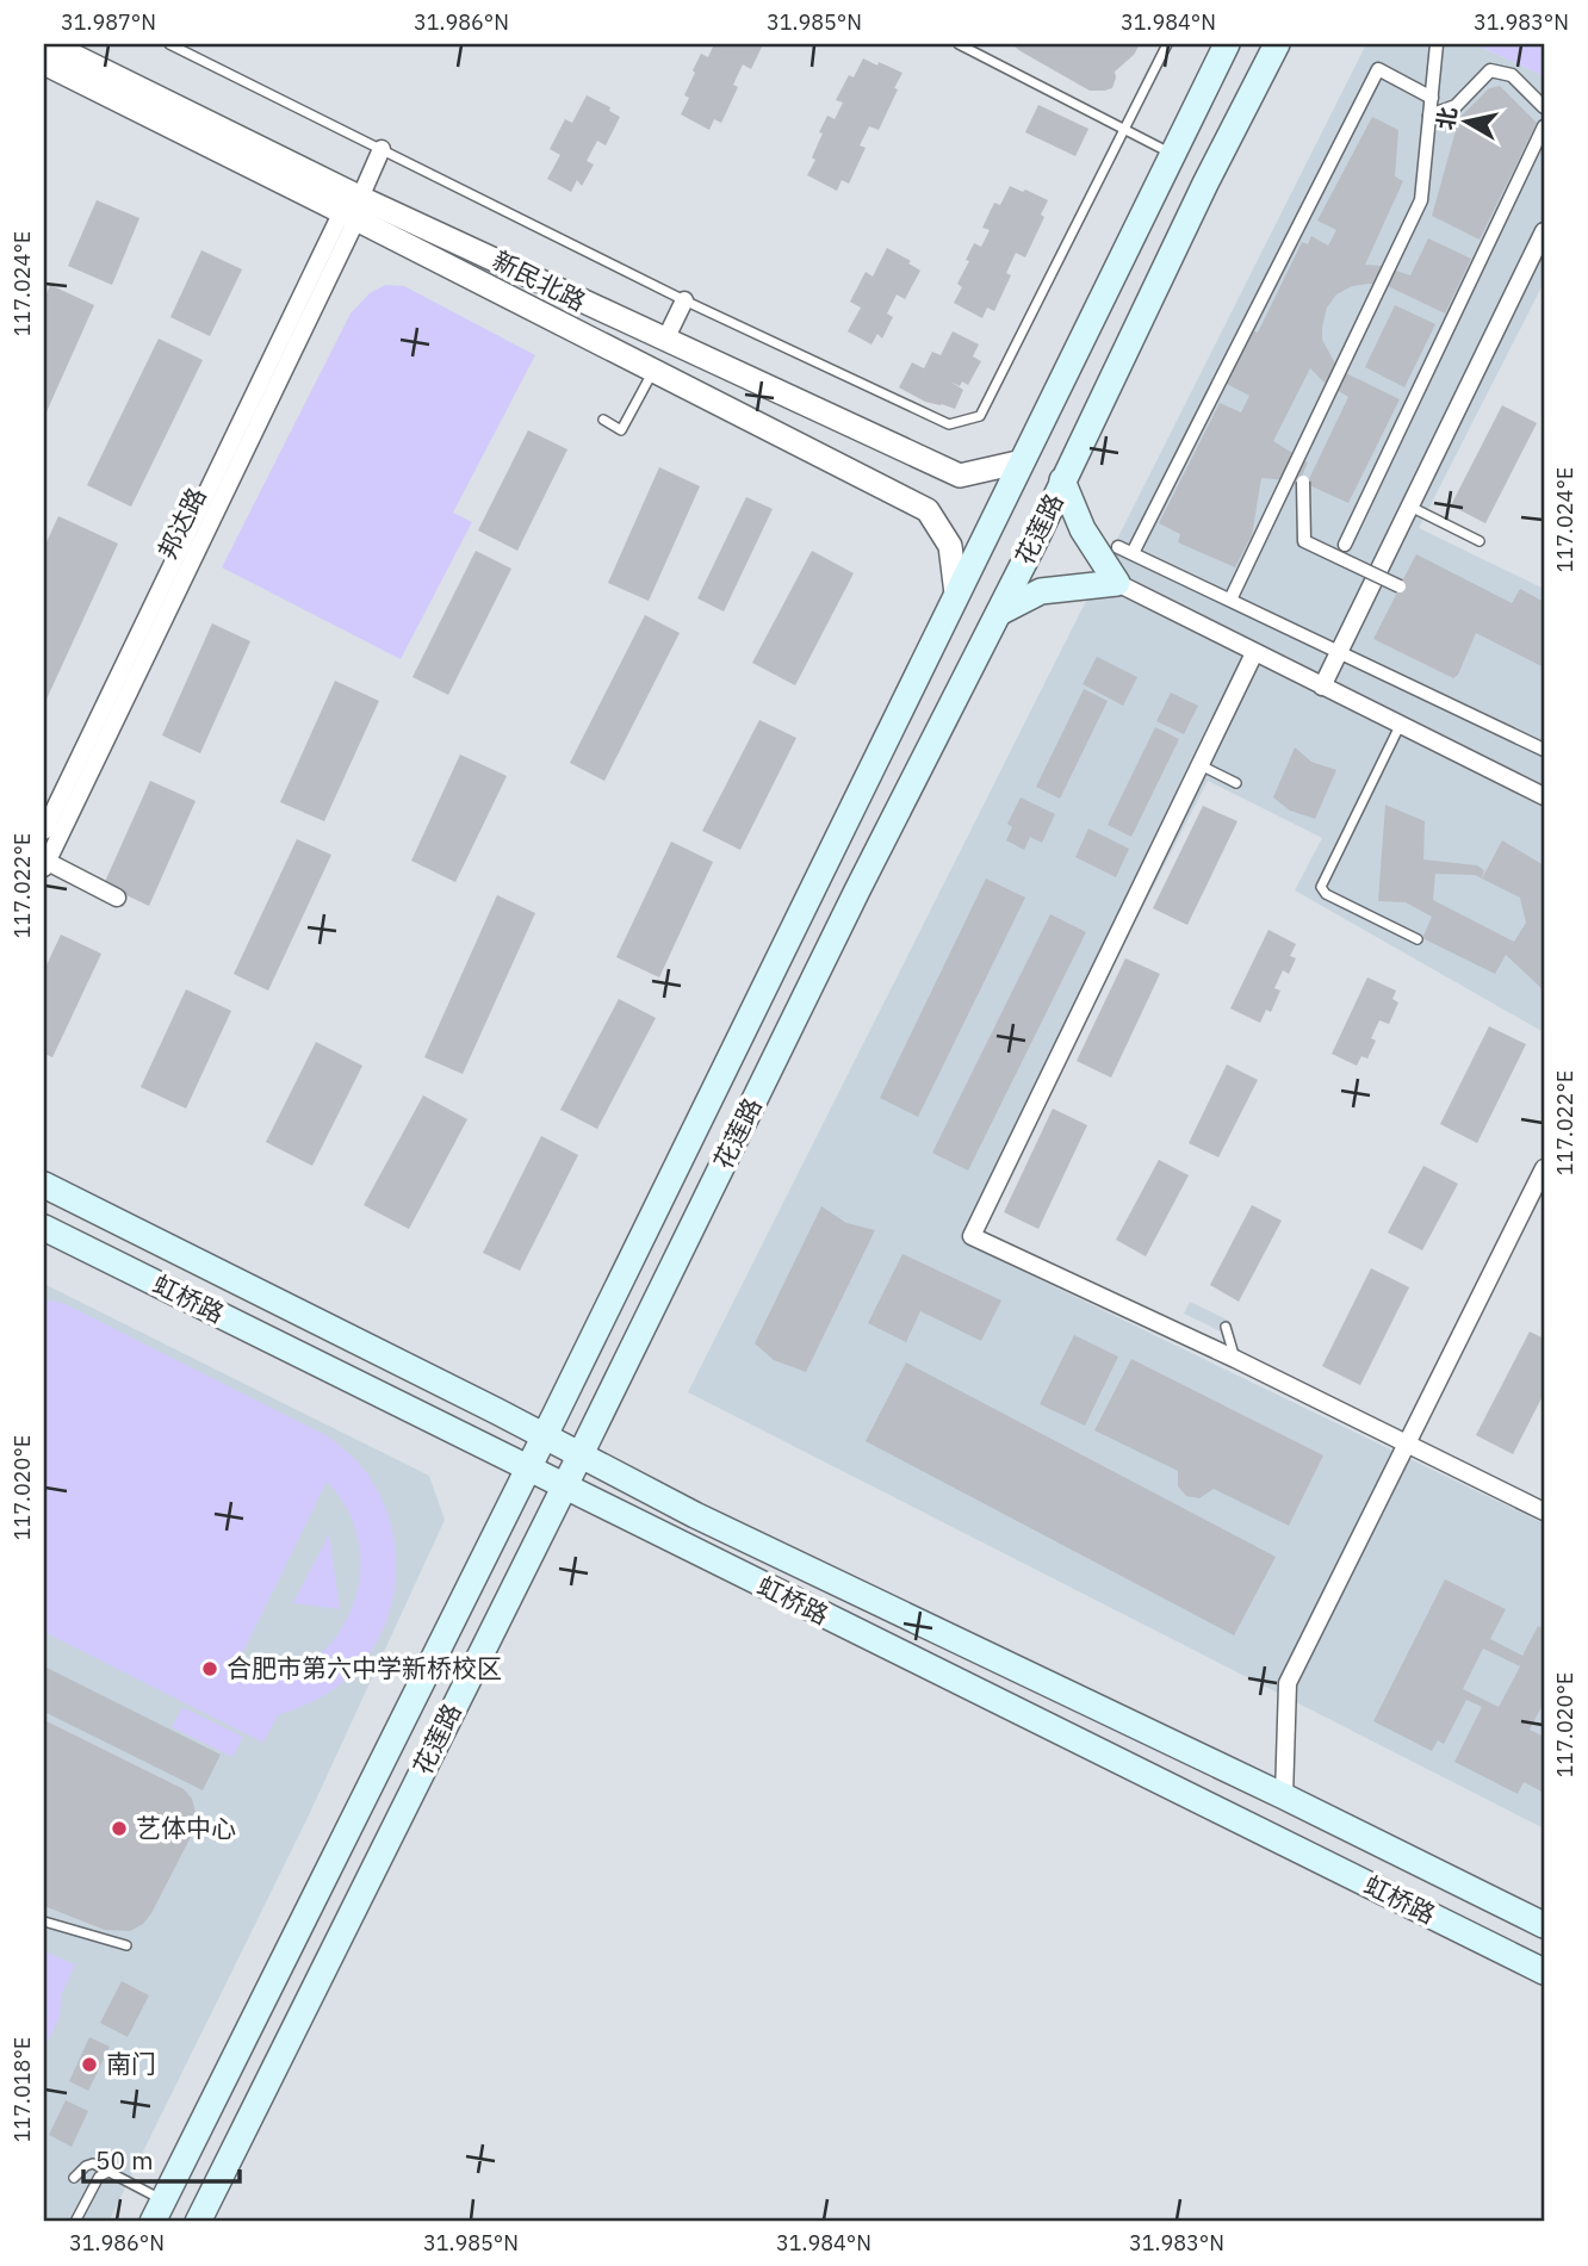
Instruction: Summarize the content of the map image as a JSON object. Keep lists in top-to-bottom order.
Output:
{
  "streets": {
    "main road": ["花莲路", "虹桥路"],
    "street": ["新民北路", "邦达路"]
  },
  "crossings": [
    ["新民北路", "邦达路"],
    ["新民北路", "花莲路"],
    ["花莲路", "虹桥路"]
  ],
  "places": ["合肥市第六中学新桥校区", "艺体中心", "南门"],
  "scale_bar": "50 m",
  "north": "left",
  "coordinates": [
    "31.987°N",
    "31.986°N",
    "31.985°N",
    "31.984°N",
    "31.983°N",
    "117.024°E",
    "117.022°E",
    "117.020°E",
    "117.018°E"
  ]
}
